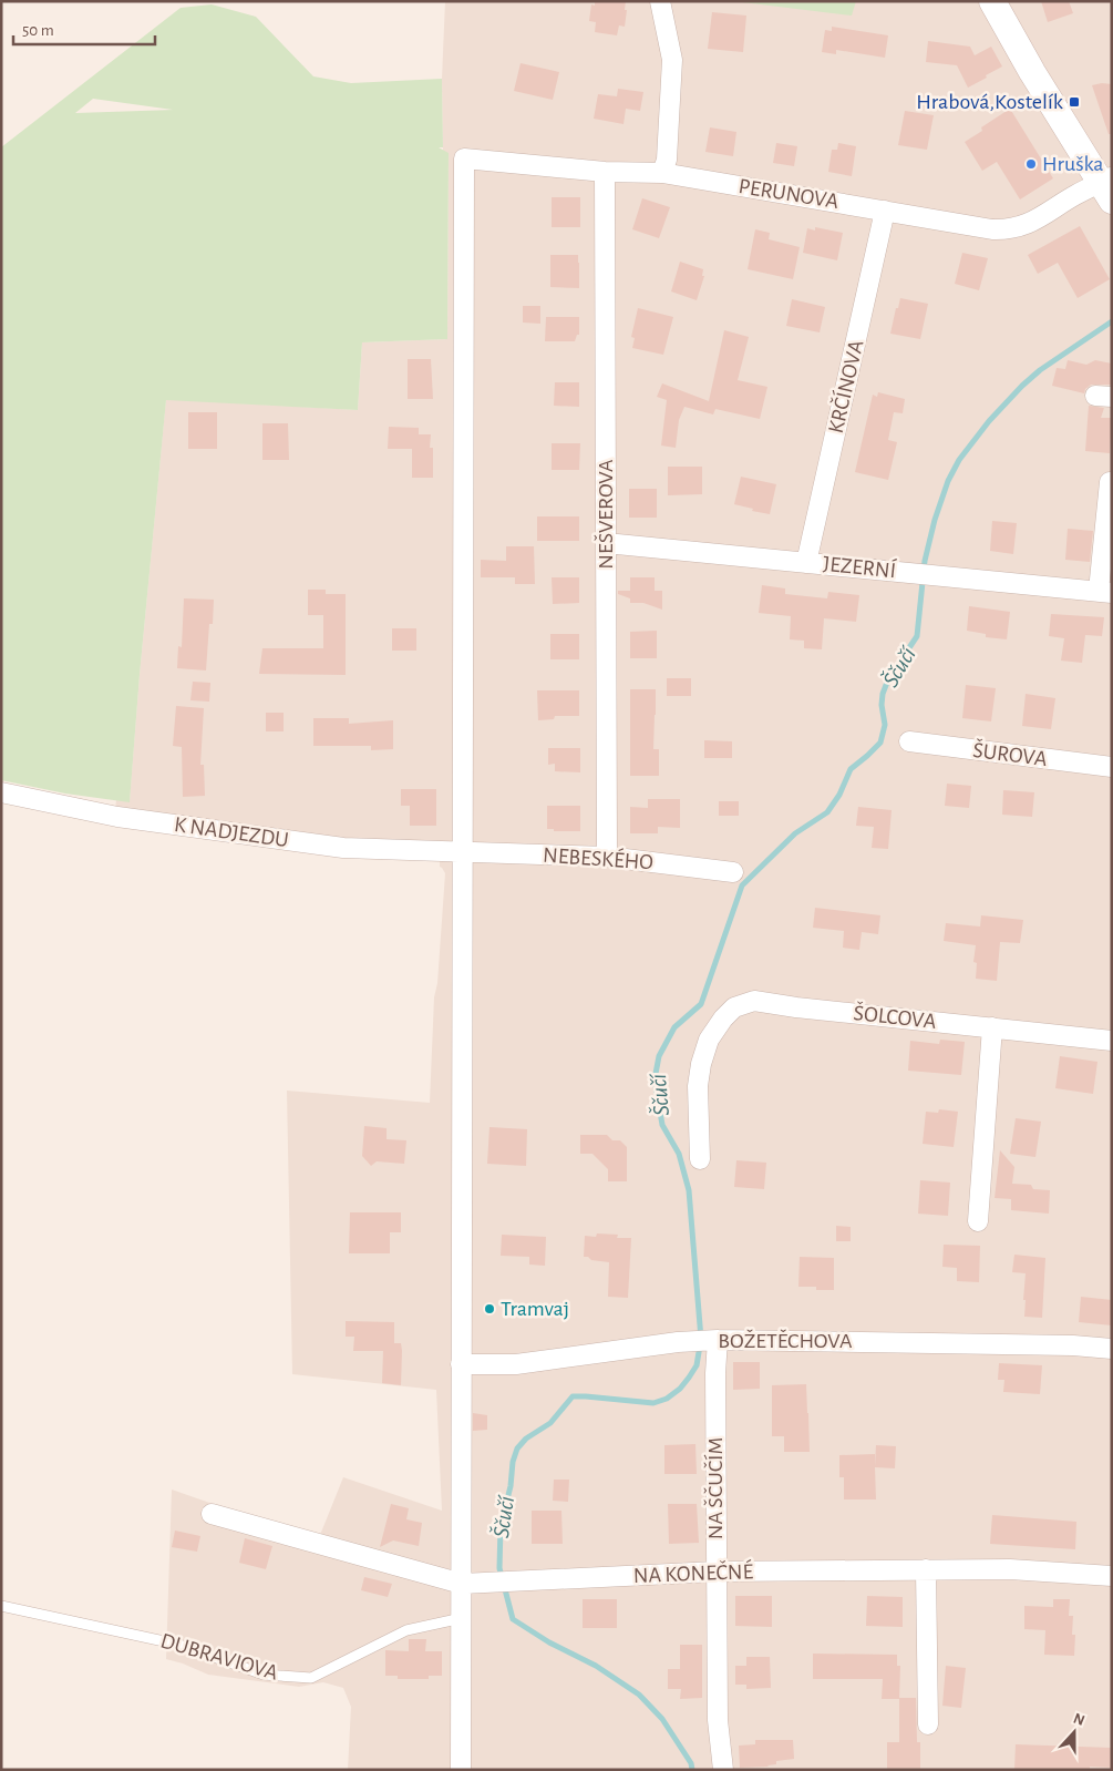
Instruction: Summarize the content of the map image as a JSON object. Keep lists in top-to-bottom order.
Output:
{
  "streets": {
    "street": [
      "PERUNOVA",
      "KRČÍNOVA",
      "NEŠVEROVA",
      "JEZERNÍ",
      "ŠUROVA",
      "K NADJEZDU",
      "NEBESKÉHO",
      "ŠOLCOVA",
      "BOŽETĚCHOVA",
      "NA ŠČUČÍM",
      "NA KONEČNÉ"
    ],
    "lane": ["DUBRAVIOVA"]
  },
  "crossings": [
    ["PERUNOVA", "KRČÍNOVA"],
    ["PERUNOVA", "NEŠVEROVA"],
    ["PERUNOVA", "K NADJEZDU"],
    ["PERUNOVA", "NEBESKÉHO"],
    ["KRČÍNOVA", "JEZERNÍ"],
    ["NEŠVEROVA", "JEZERNÍ"],
    ["NEŠVEROVA", "NEBESKÉHO"],
    ["K NADJEZDU", "NEBESKÉHO"],
    ["BOŽETĚCHOVA", "NA ŠČUČÍM"],
    ["NA ŠČUČÍM", "NA KONEČNÉ"]
  ],
  "water": ["Ščučí"],
  "places": {
    "transit": ["Hrabová,Kostelík"],
    "other": ["Hruška", "Tramvaj"]
  },
  "scale_bar": "50 m",
  "north": "top"
}
